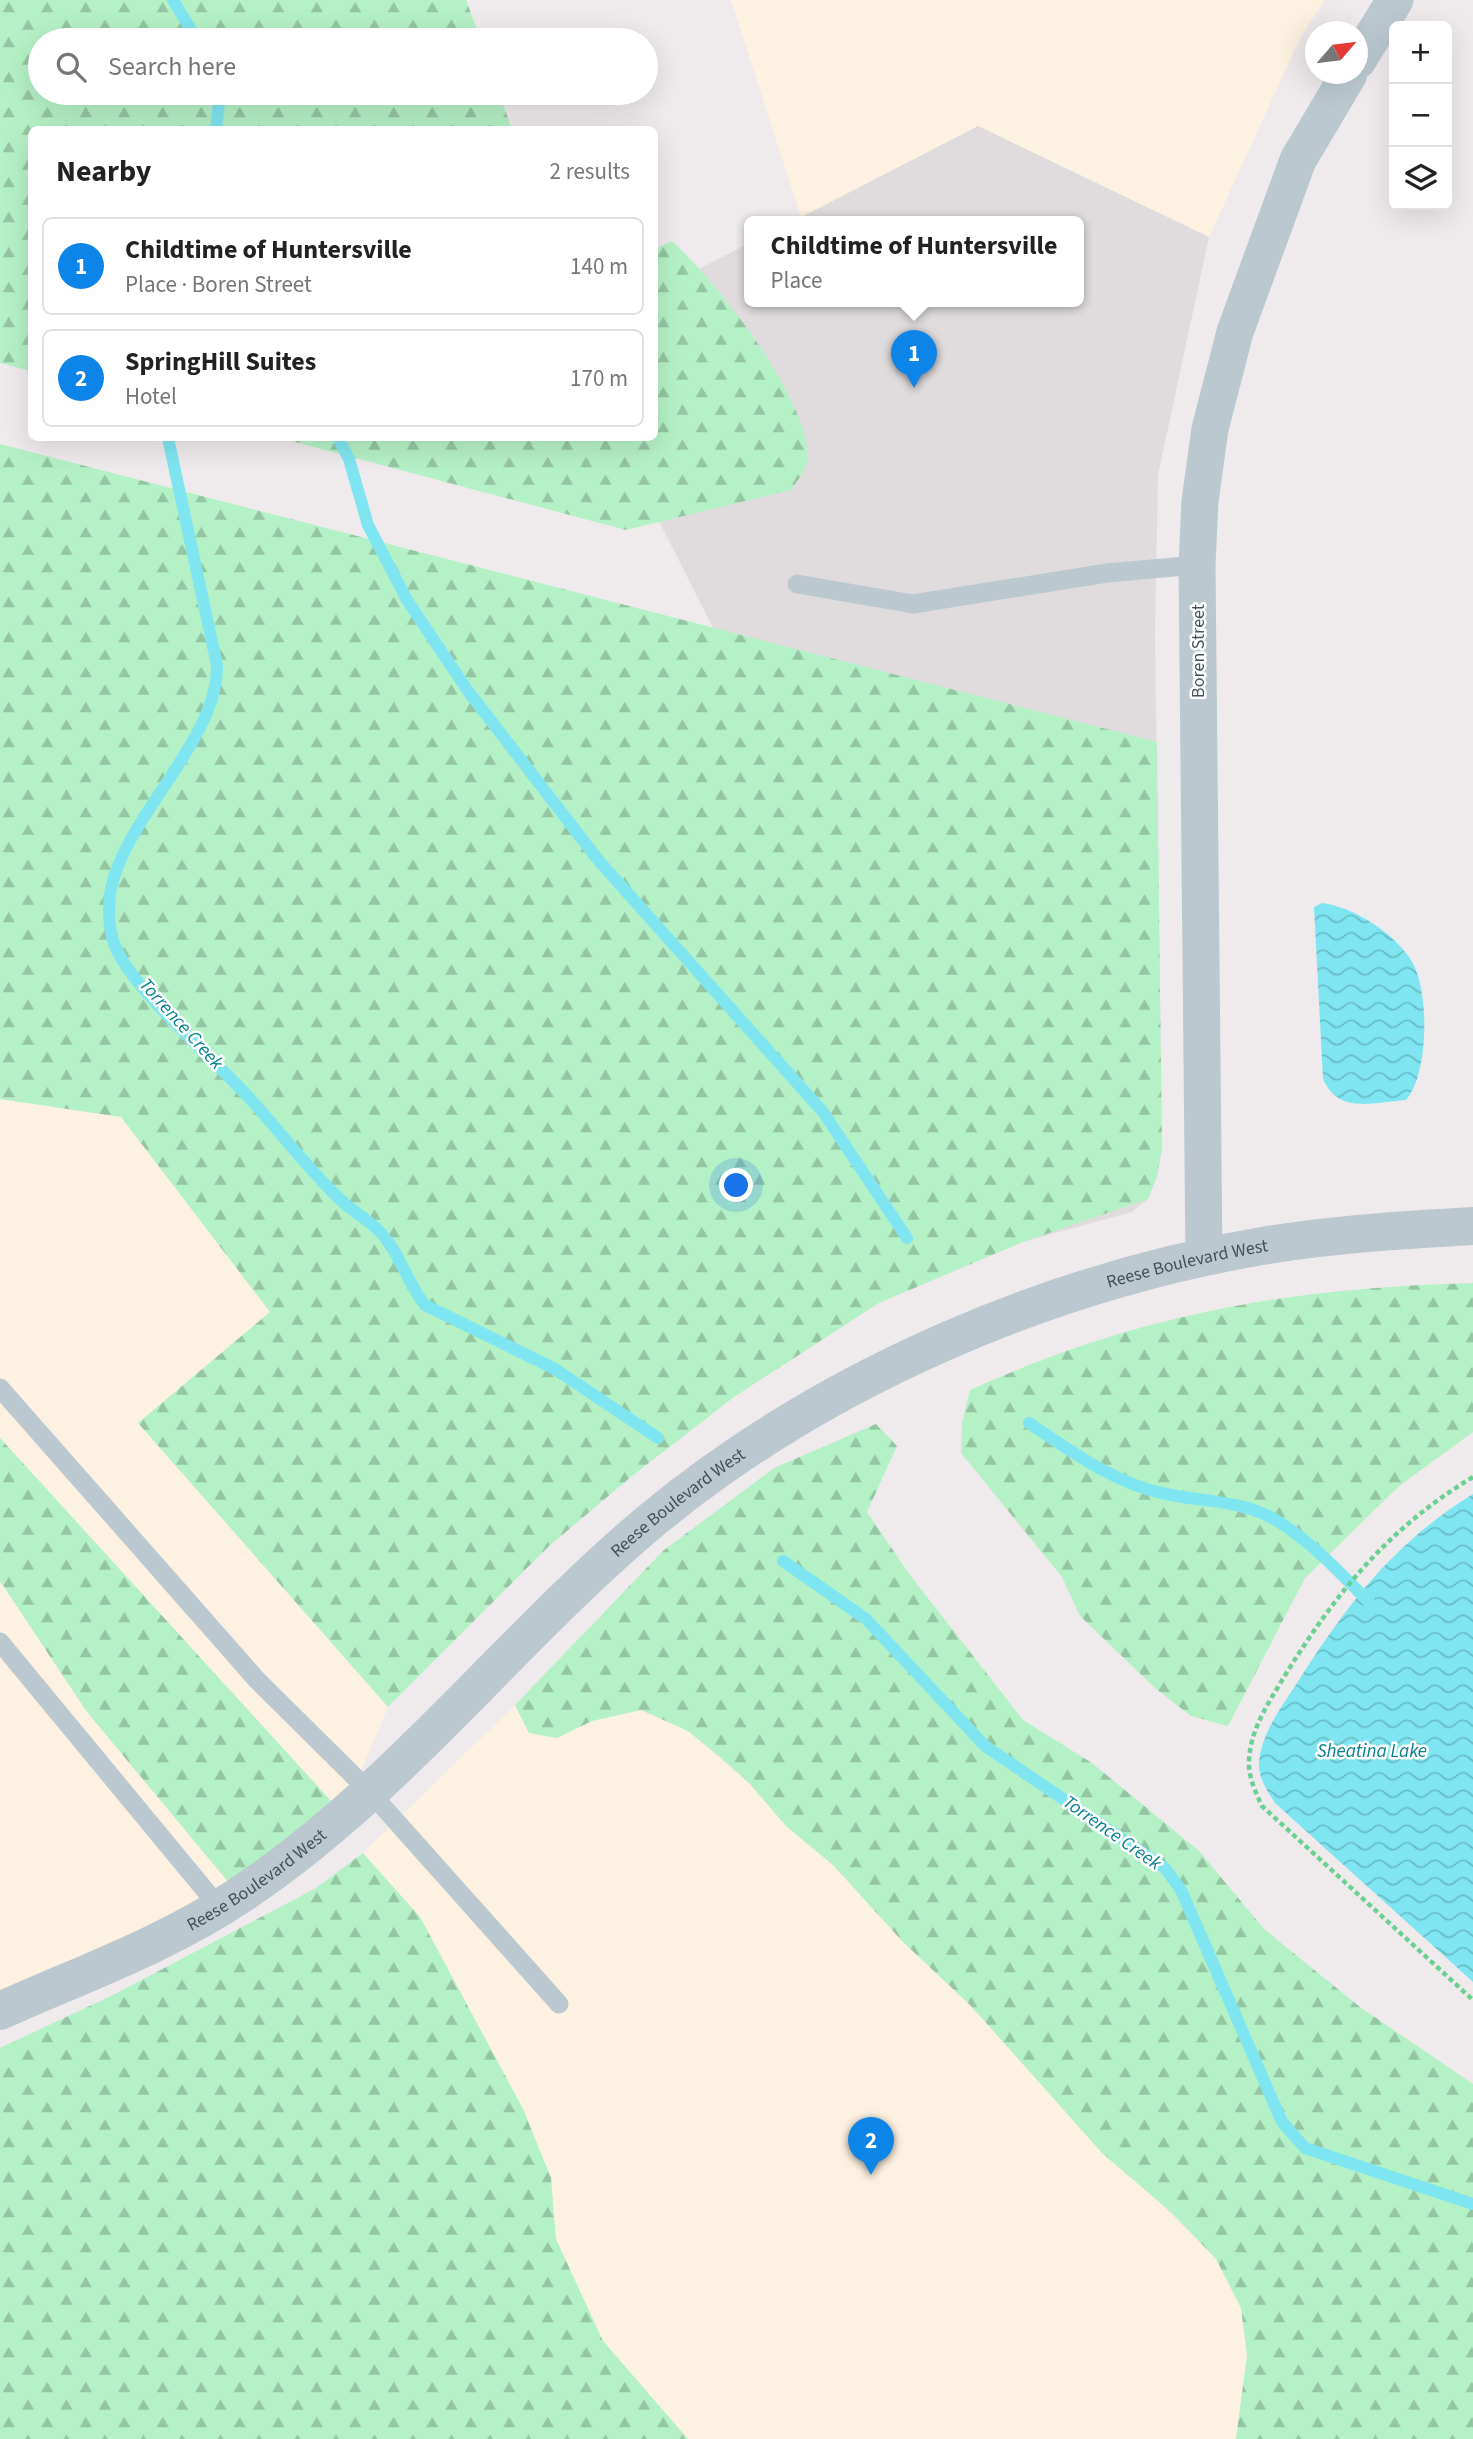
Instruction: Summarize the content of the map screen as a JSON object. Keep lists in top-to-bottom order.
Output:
{
  "streets": {
    "street": ["Boren Street", "Reese Boulevard West"]
  },
  "crossings": [
    ["Boren Street", "Reese Boulevard West"]
  ],
  "water": ["Torrence Creek", "Sheatina Lake"],
  "north": "top right",
  "page": {
    "map_buttons": ["+", "−"],
    "search": "Search here",
    "heading": ["Nearby", "2 results"],
    "popup": ["Childtime of Huntersville", "Place"],
    "list": [
      {
        "mark": "1",
        "name": "Childtime of Huntersville",
        "note": "Place · Boren Street",
        "value": "140 m"
      },
      {
        "mark": "2",
        "name": "SpringHill Suites",
        "note": "Hotel",
        "value": "170 m"
      }
    ],
    "pins": ["1", "2"]
  }
}
